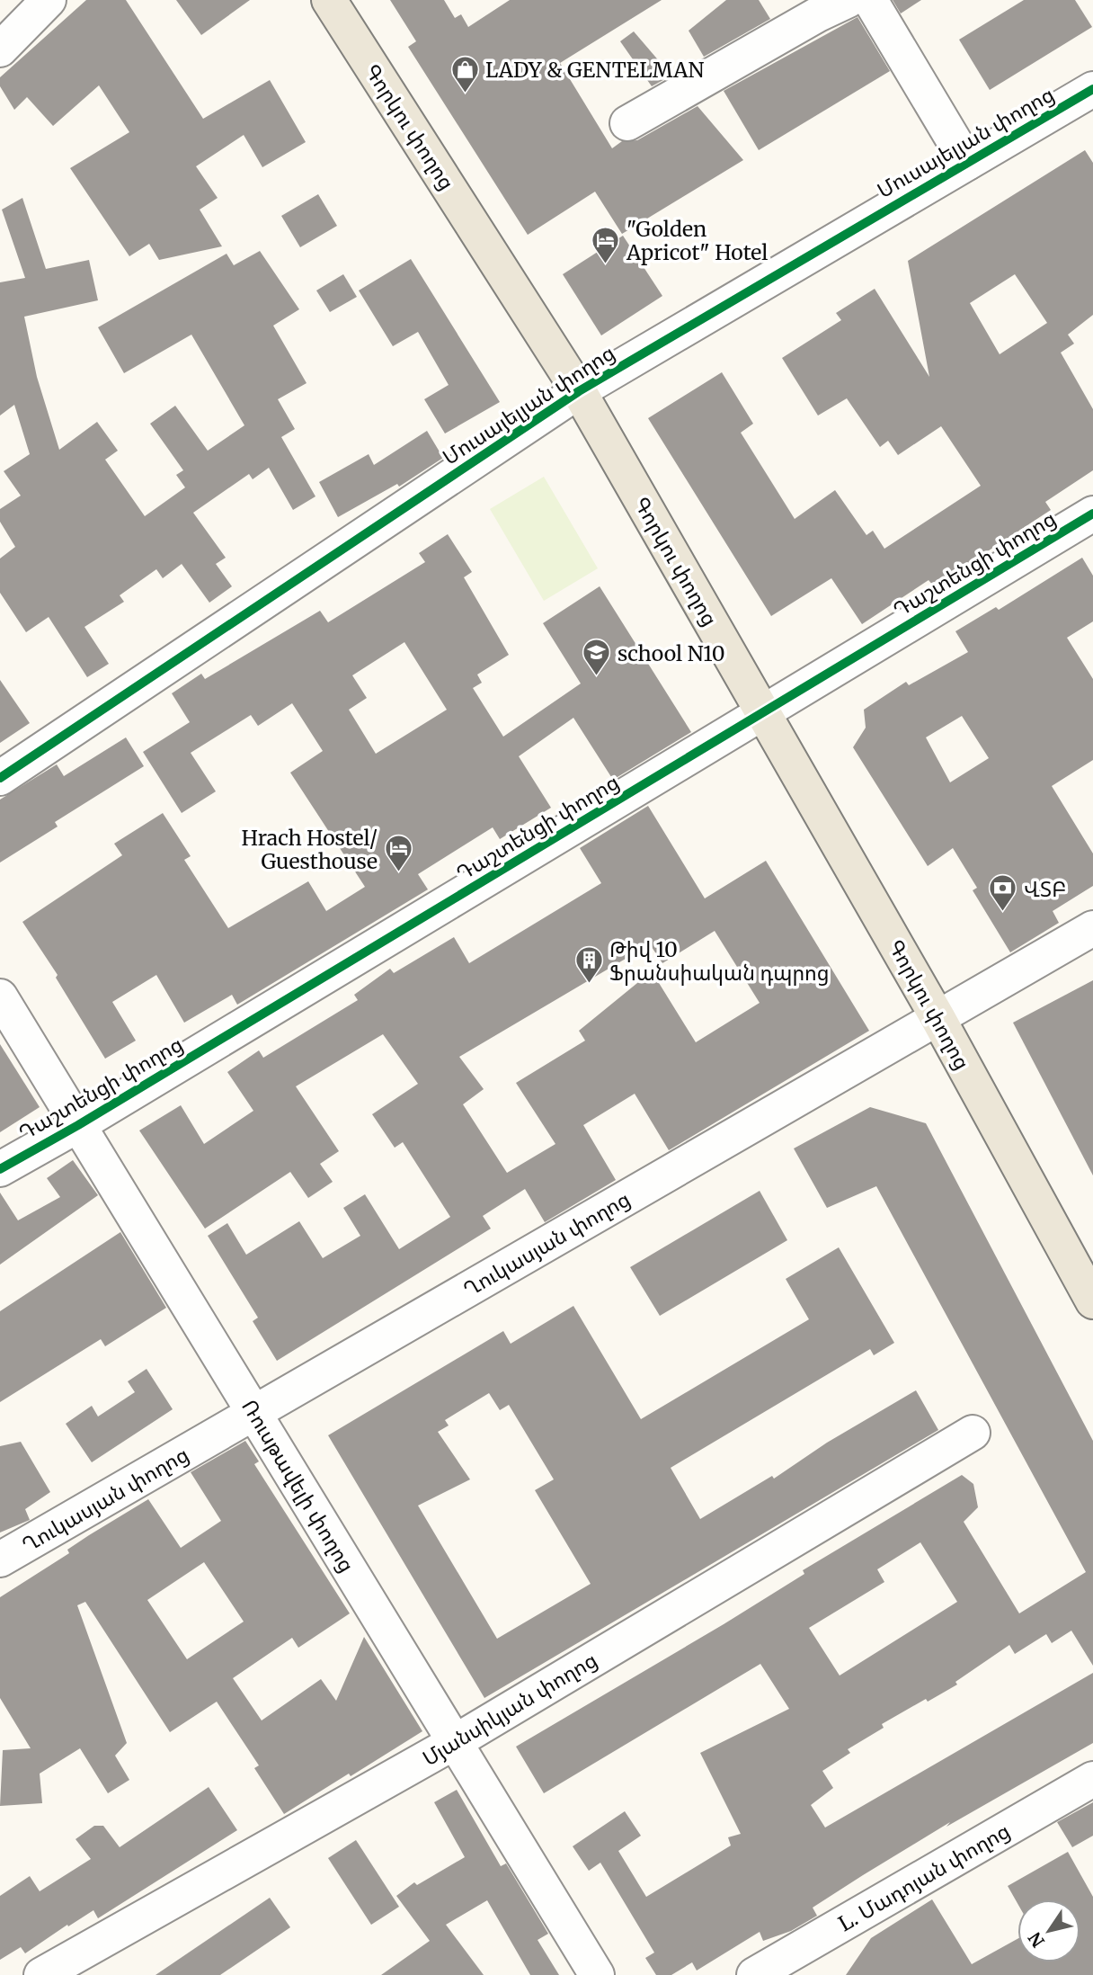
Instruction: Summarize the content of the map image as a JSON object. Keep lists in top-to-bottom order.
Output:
{
  "streets": {
    "main road": ["Գորկու փողոց"],
    "street": [
      "Մուսայելյան փողոց",
      "Դաշտենցի փողոց",
      "Ղուկասյան փողոց",
      "Ռուսթավելի փողոց",
      "Մյանսիկյան փողոց",
      "L. Մադոյան փողոց"
    ]
  },
  "crossings": [
    ["Գորկու փողոց", "Մուսայելյան փողոց"],
    ["Գորկու փողոց", "Դաշտենցի փողոց"],
    ["Գորկու փողոց", "Ղուկասյան փողոց"],
    ["Դաշտենցի փողոց", "Ռուսթավելի փողոց"],
    ["Ղուկասյան փողոց", "Ռուսթավելի փողոց"],
    ["Ռուսթավելի փողոց", "Մյանսիկյան փողոց"]
  ],
  "places": {
    "shop": ["LADY & GENTELMAN"],
    "hotel": ["\"Golden Apricot\" Hotel", "Hrach Hostel/ Guesthouse"],
    "school or university": ["school N10"],
    "bank": ["ՎՏԲ"],
    "building": ["Թիվ 10 Ֆրանսիական դպրոց"]
  },
  "north": "bottom left"
}
